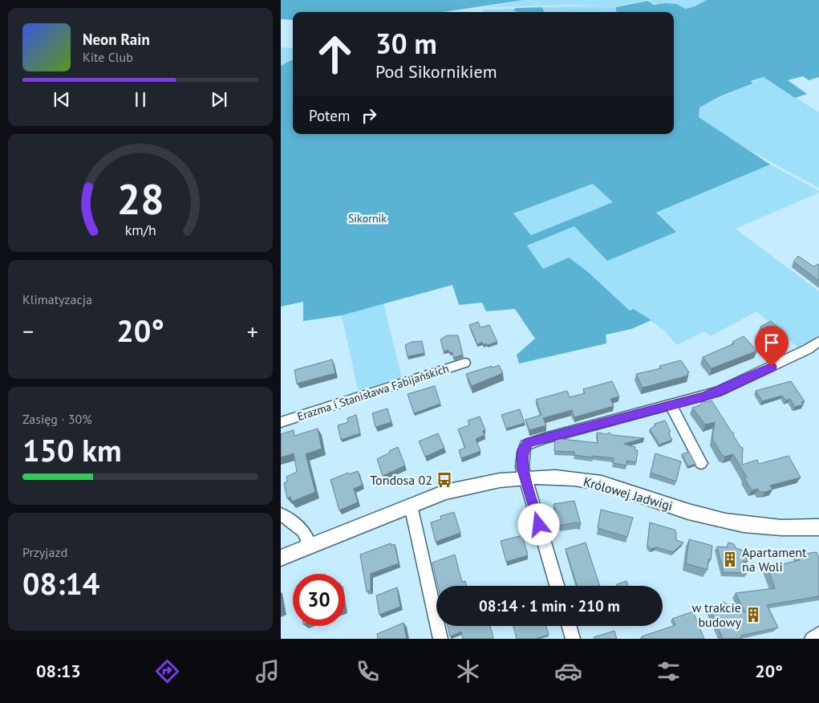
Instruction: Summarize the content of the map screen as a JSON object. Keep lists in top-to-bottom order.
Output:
{
  "streets": {
    "street": ["Erazma i Stanisława Fabijańskich", "Królowej Jadwigi"]
  },
  "parks": ["Sikornik"],
  "places": {
    "bus stop": ["Tondosa 02"],
    "building": ["Apartament na Woli", "w trakcie budowy"]
  },
  "page": {
    "turn": ["30 m", "Pod Sikornikiem"],
    "song": ["Neon Rain", "Kite Club"],
    "then": "Potem",
    "tile": [
      "Klimatyzacja",
      ["Zasięg · 30%", "150 km"],
      ["Przyjazd", "08:14"]
    ],
    "heat": ["−", "20°", "+"],
    "limit": "30",
    "trip": "08:14 · 1 min · 210 m",
    "tabs": ["08:13", "20°"],
    "gauge": ["28", "km/h"]
  }
}
